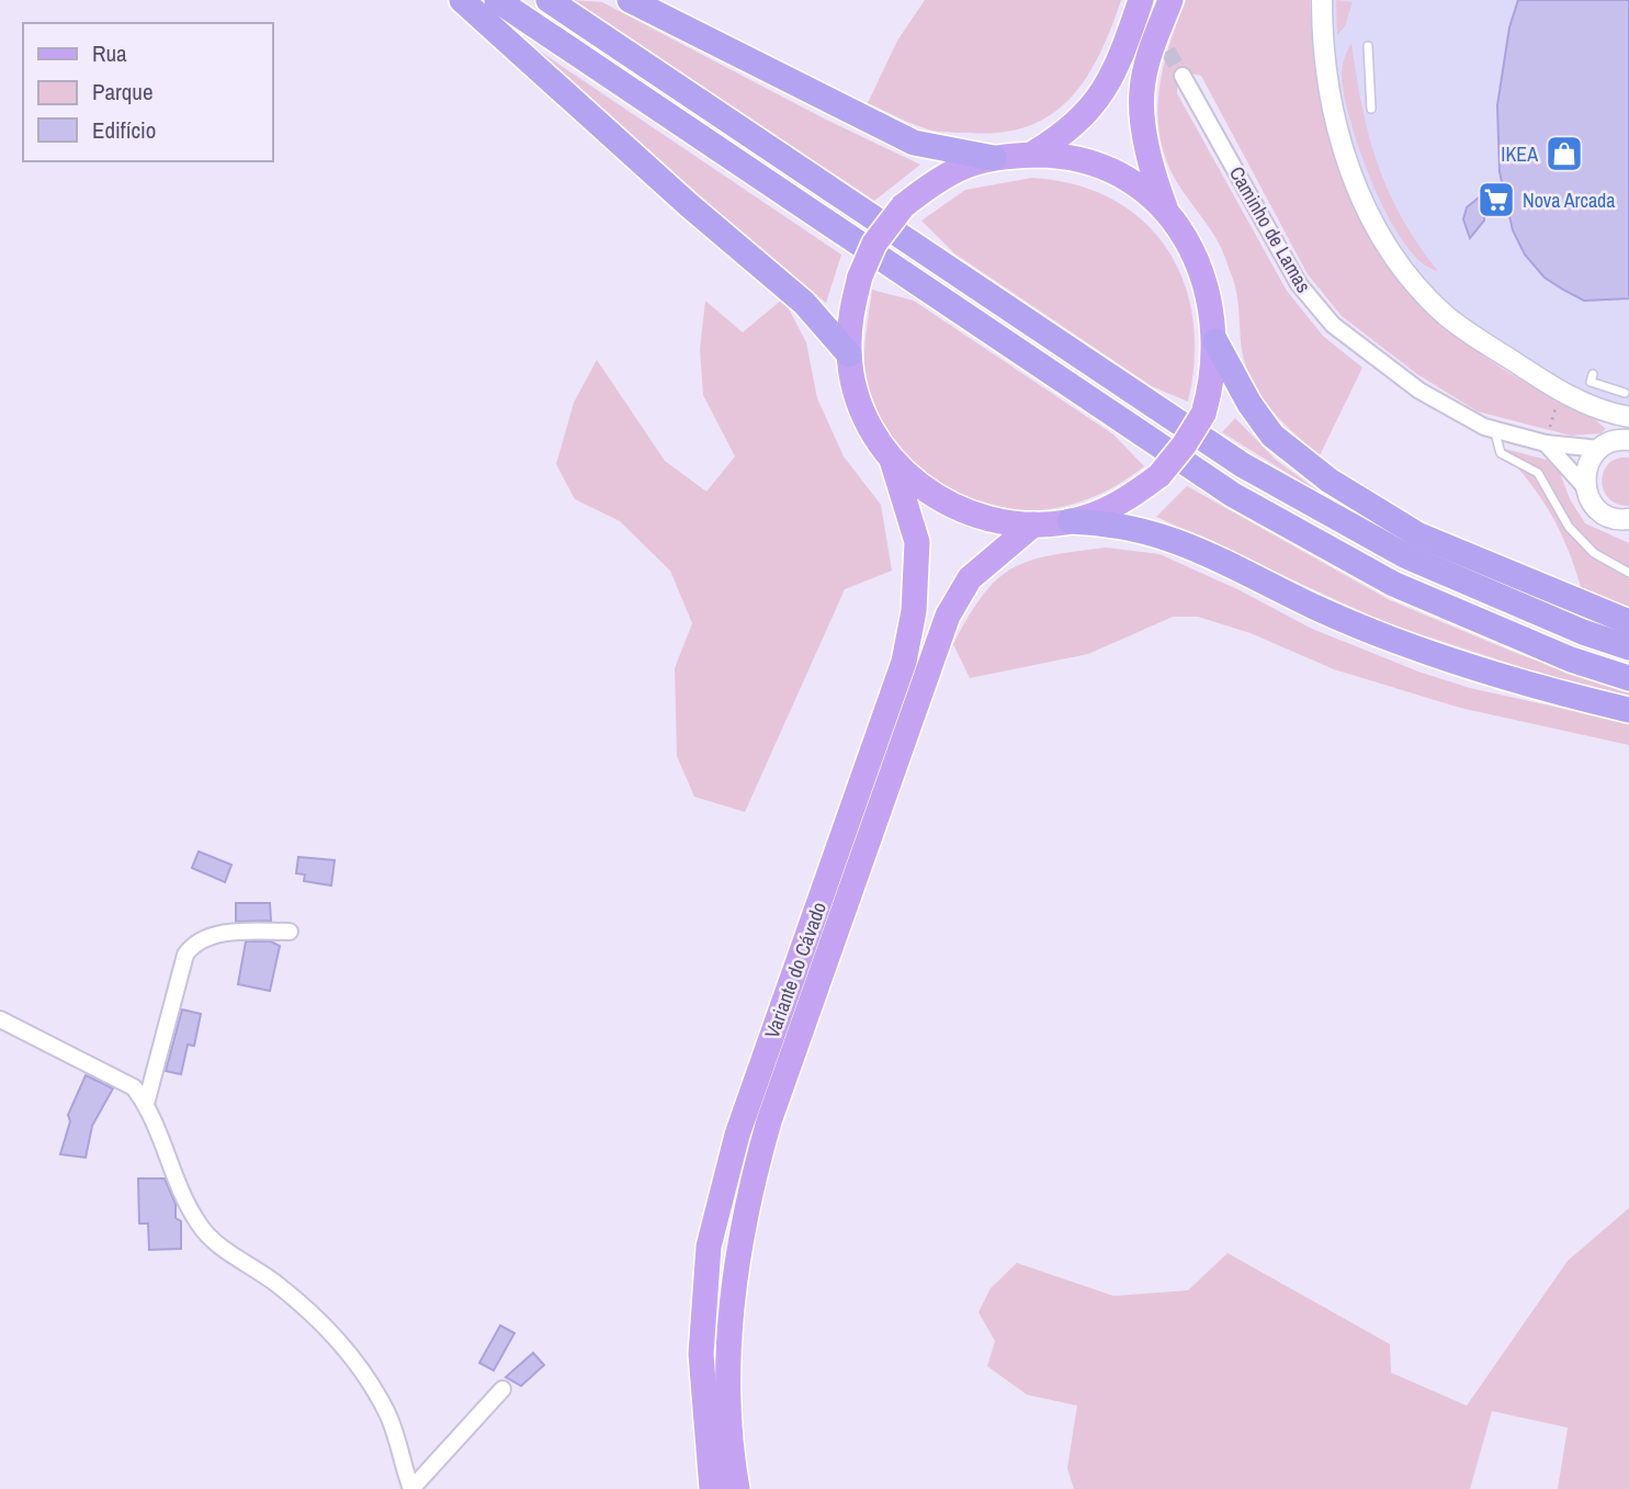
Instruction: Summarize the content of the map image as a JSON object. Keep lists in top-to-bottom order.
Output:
{
  "streets": {
    "main road": ["Variante do Cávado"],
    "street": ["Caminho de Lamas"]
  },
  "places": {
    "shop": ["IKEA"],
    "supermarket": ["Nova Arcada"]
  },
  "legend": ["Rua", "Parque", "Edifício"]
}
